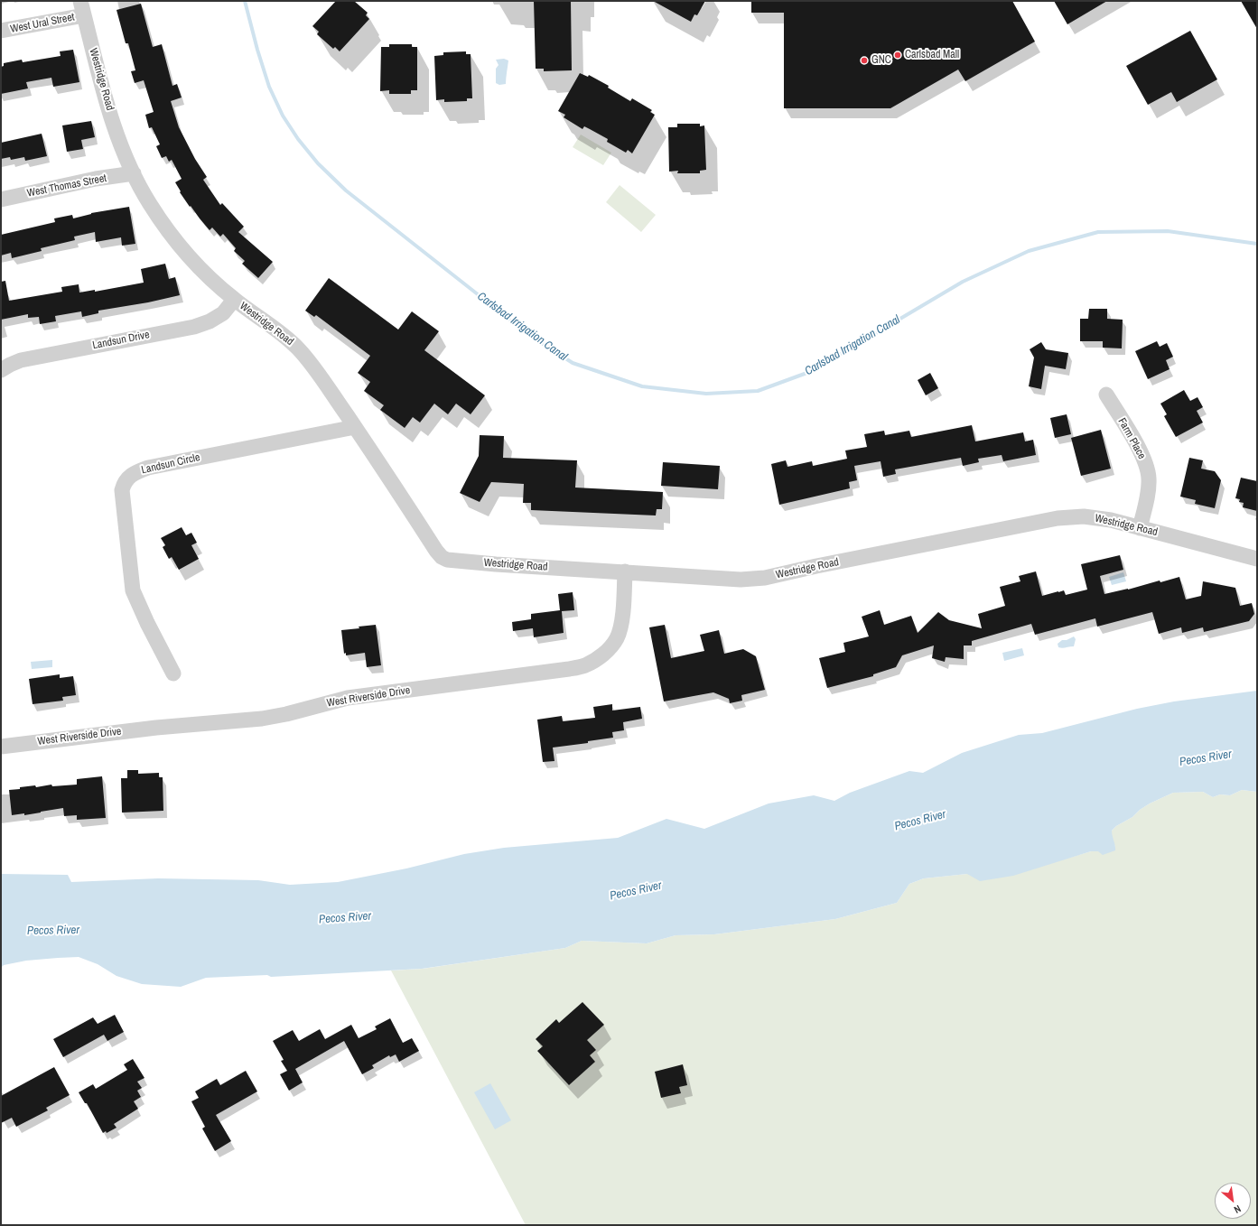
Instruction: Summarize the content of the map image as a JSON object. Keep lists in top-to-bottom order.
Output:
{
  "streets": {
    "street": [
      "West Ural Street",
      "Westridge Road",
      "West Thomas Street",
      "Landsun Drive",
      "Farm Place",
      "Landsun Circle",
      "West Riverside Drive"
    ]
  },
  "crossings": [
    ["West Ural Street", "Westridge Road"],
    ["Westridge Road", "West Thomas Street"],
    ["Westridge Road", "Landsun Drive"],
    ["Westridge Road", "Farm Place"],
    ["Westridge Road", "Landsun Circle"],
    ["Westridge Road", "West Riverside Drive"]
  ],
  "water": ["Carlsbad Irrigation Canal", "Pecos River"],
  "places": ["Carlsbad Mall", "GNC"],
  "north": "bottom right"
}
